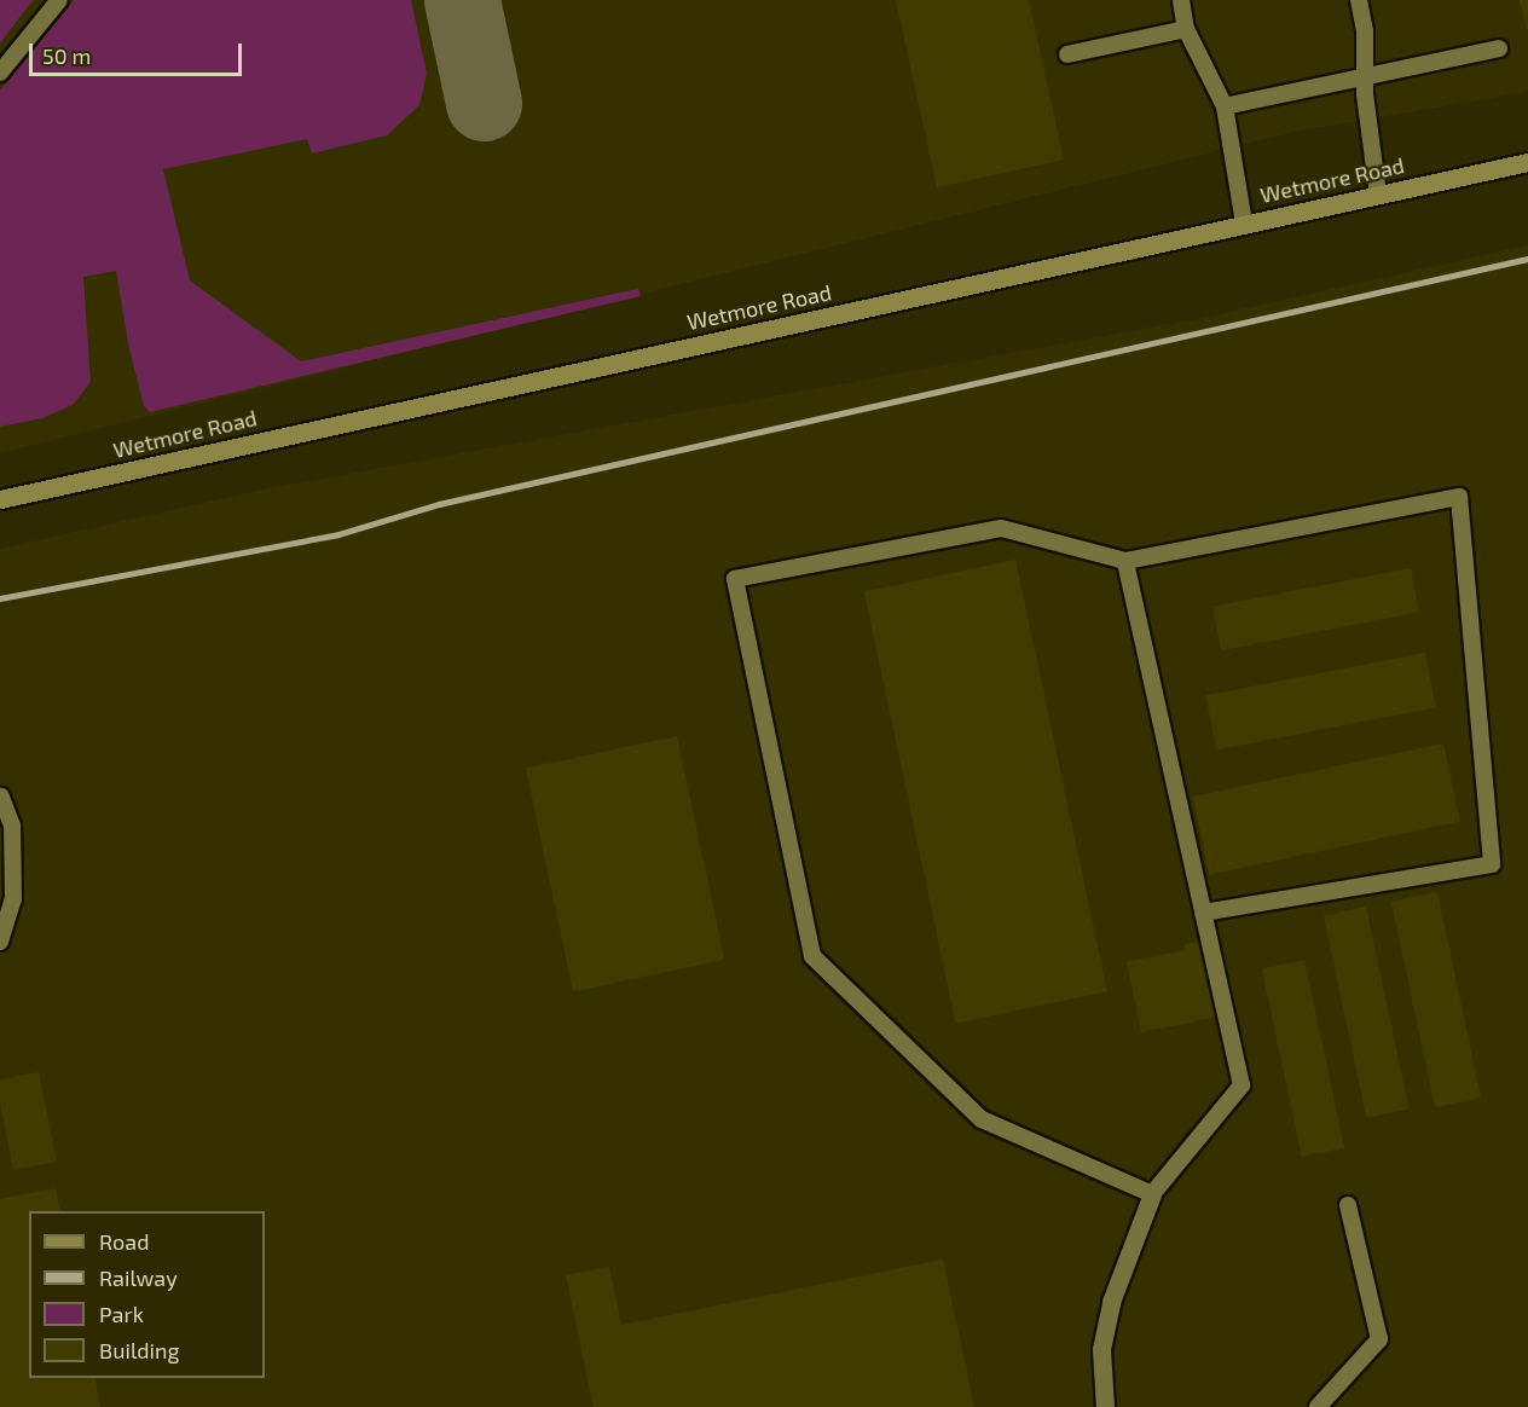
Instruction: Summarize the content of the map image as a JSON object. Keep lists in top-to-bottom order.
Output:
{
  "streets": {
    "main road": ["Wetmore Road"]
  },
  "legend": [
    "Road",
    "Railway",
    "Park",
    "Building"
  ],
  "scale_bar": "50 m"
}
